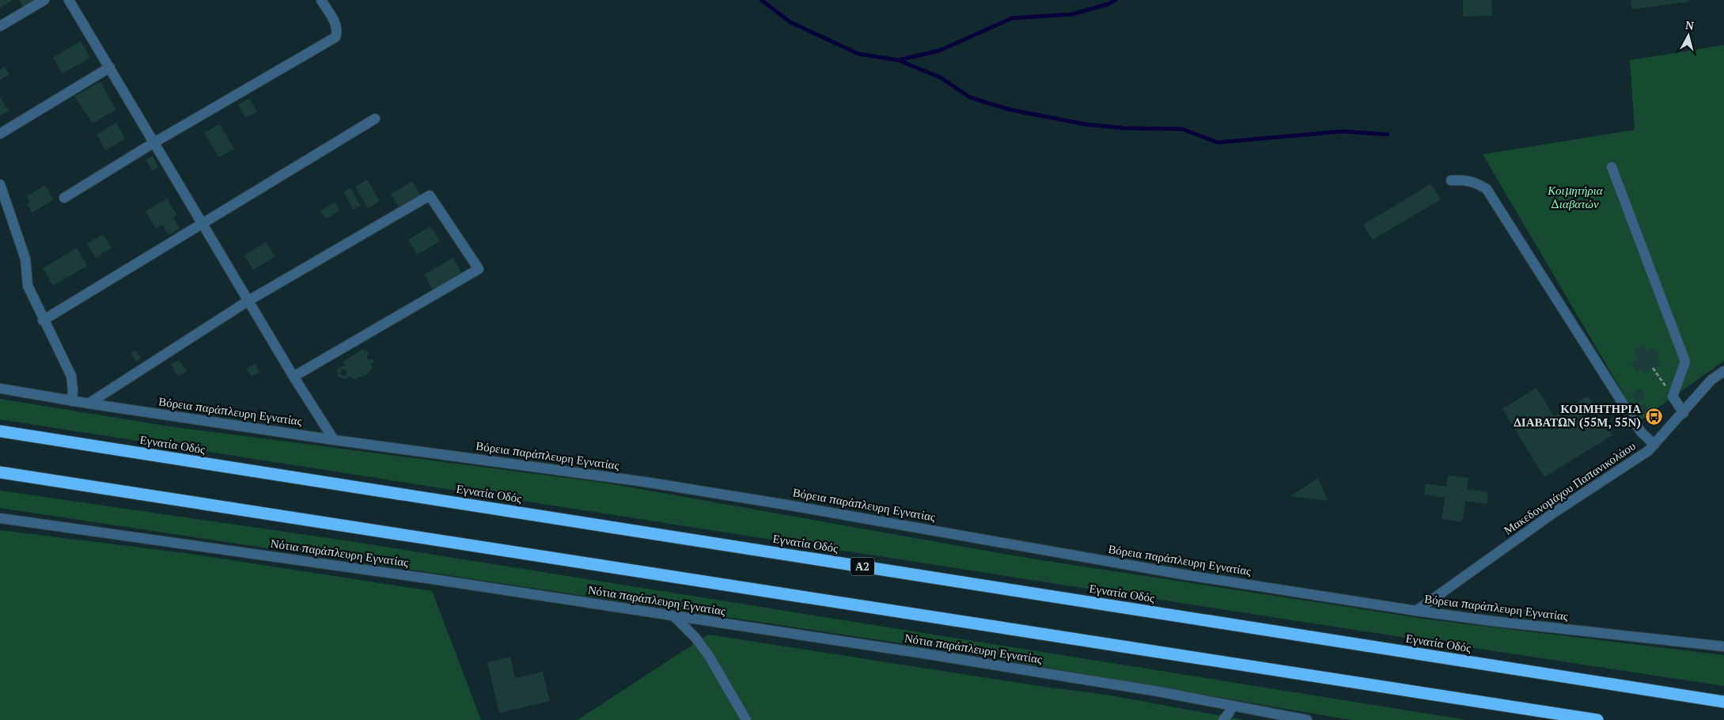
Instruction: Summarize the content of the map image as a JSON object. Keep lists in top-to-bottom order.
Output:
{
  "streets": {
    "highway": ["Εγνατία Οδός", "Α2"],
    "street": ["Βόρεια παράπλευρη Εγνατίας", "Μακεδονομάχου Παπανικολάου", "Νότια παράπλευρη Εγνατίας"]
  },
  "crossings": [
    ["Βόρεια παράπλευρη Εγνατίας", "Μακεδονομάχου Παπανικολάου"]
  ],
  "parks": ["Κοιμητήρια Διαβατών"],
  "places": {
    "bus stop": ["ΚΟΙΜΗΤΗΡΙΑ ΔΙΑΒΑΤΩΝ (55Μ, 55Ν)"]
  },
  "north": "top"
}
